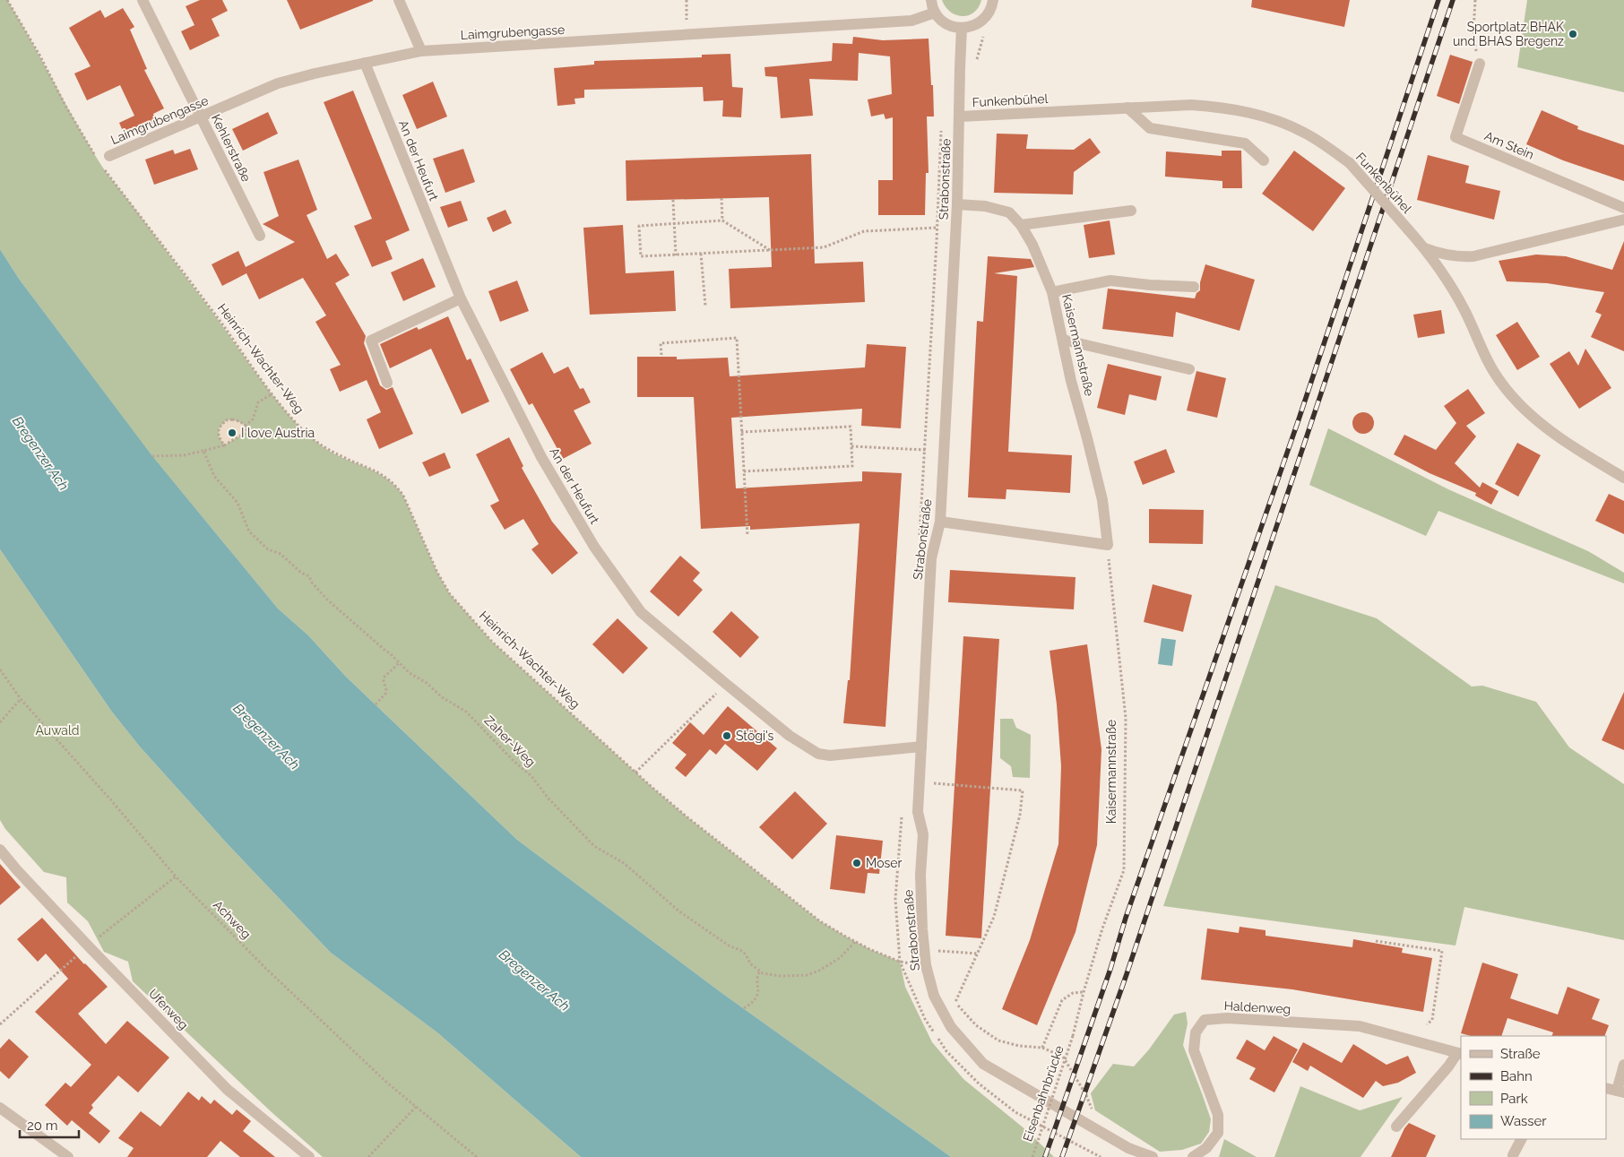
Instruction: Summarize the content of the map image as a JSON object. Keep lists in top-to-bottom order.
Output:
{
  "streets": {
    "street": [
      "Laimgrubengasse",
      "Funkenbühel",
      "Am Stein",
      "Kehlerstraße",
      "An der Heufurt",
      "Strabonstraße",
      "Kaisermannstraße",
      "Haldenweg",
      "Uferweg"
    ],
    "path": [
      "Heinrich-Wachter-Weg",
      "Zaher-Weg",
      "Achweg",
      "Eisenbahnbrücke"
    ]
  },
  "crossings": [
    ["Laimgrubengasse", "Kehlerstraße"],
    ["Laimgrubengasse", "An der Heufurt"],
    ["Funkenbühel", "Strabonstraße"],
    ["An der Heufurt", "Strabonstraße"],
    ["Strabonstraße", "Kaisermannstraße"],
    ["Kaisermannstraße", "Eisenbahnbrücke"]
  ],
  "water": ["Bregenzer Ach"],
  "parks": ["Auwald"],
  "places": [
    "Sportplatz BHAK und BHAS Bregenz",
    "I love Austria",
    "Stögi's",
    "Moser"
  ],
  "legend": [
    "Straße",
    "Bahn",
    "Park",
    "Wasser"
  ],
  "scale_bar": "20 m"
}
